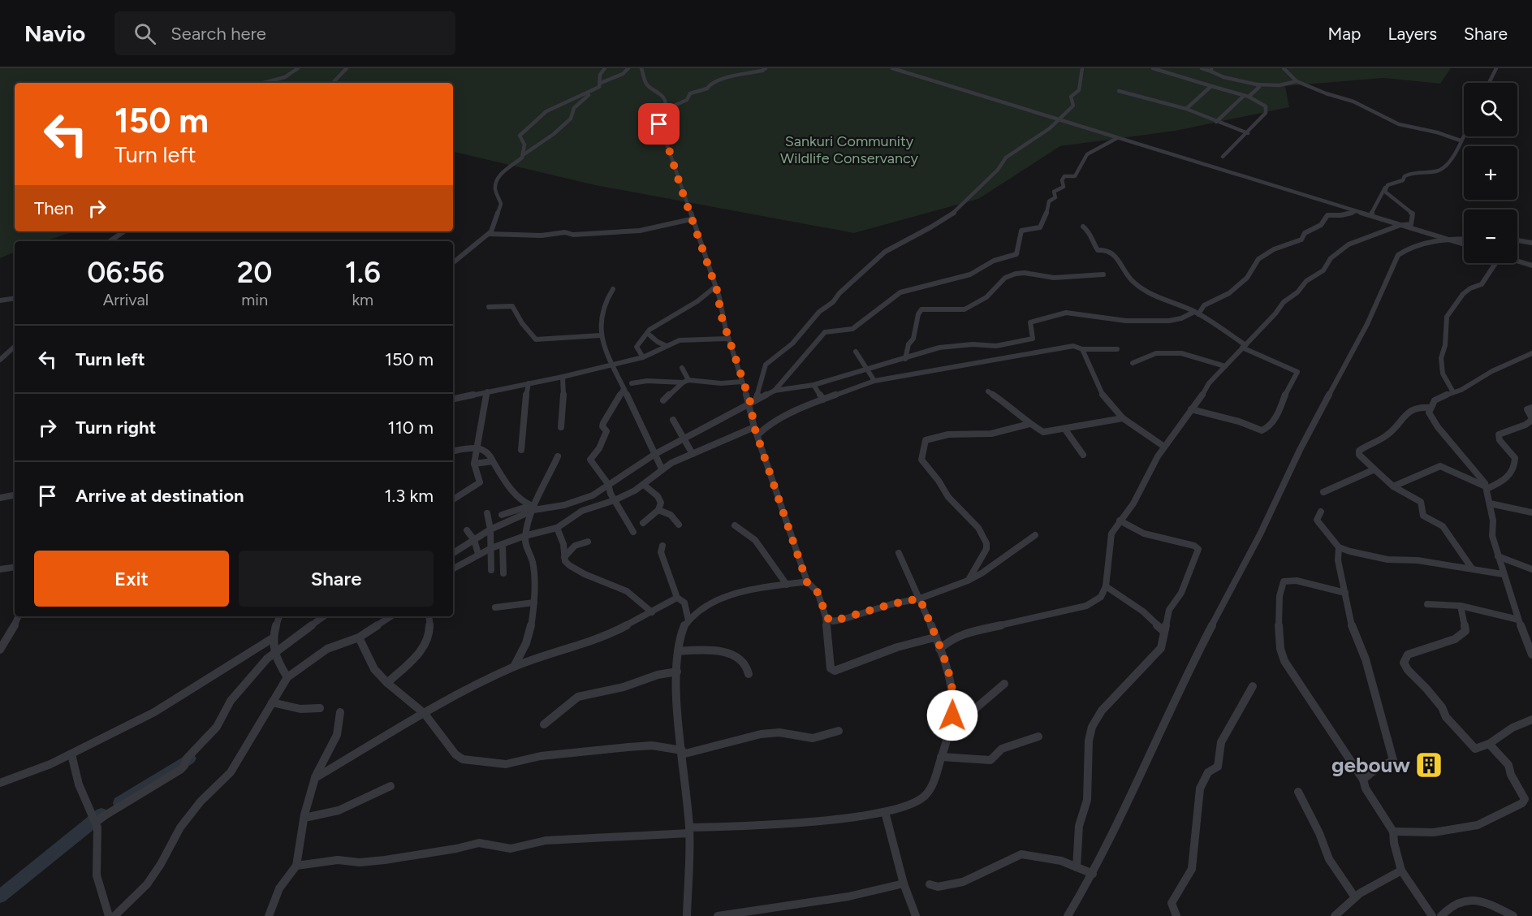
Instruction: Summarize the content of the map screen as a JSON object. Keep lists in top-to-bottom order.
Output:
{
  "parks": ["Sankuri Community Wildlife Conservancy"],
  "places": {
    "building": ["gebouw"]
  },
  "page": {
    "header": "Navio",
    "search": "Search here",
    "nav": ["Map", "Layers", "Share"],
    "map_buttons": ["+", "−"],
    "turn": ["150 m", "Turn left"],
    "then": "Then",
    "eta": [
      "06:56",
      "Arrival",
      "20",
      "min",
      "1.6",
      "km"
    ],
    "list": [
      {
        "name": "Turn left",
        "value": "150 m"
      },
      {
        "name": "Turn right",
        "value": "110 m"
      },
      {
        "name": "Arrive at destination",
        "value": "1.3 km"
      }
    ],
    "buttons": ["Exit", "Share"]
  }
}
